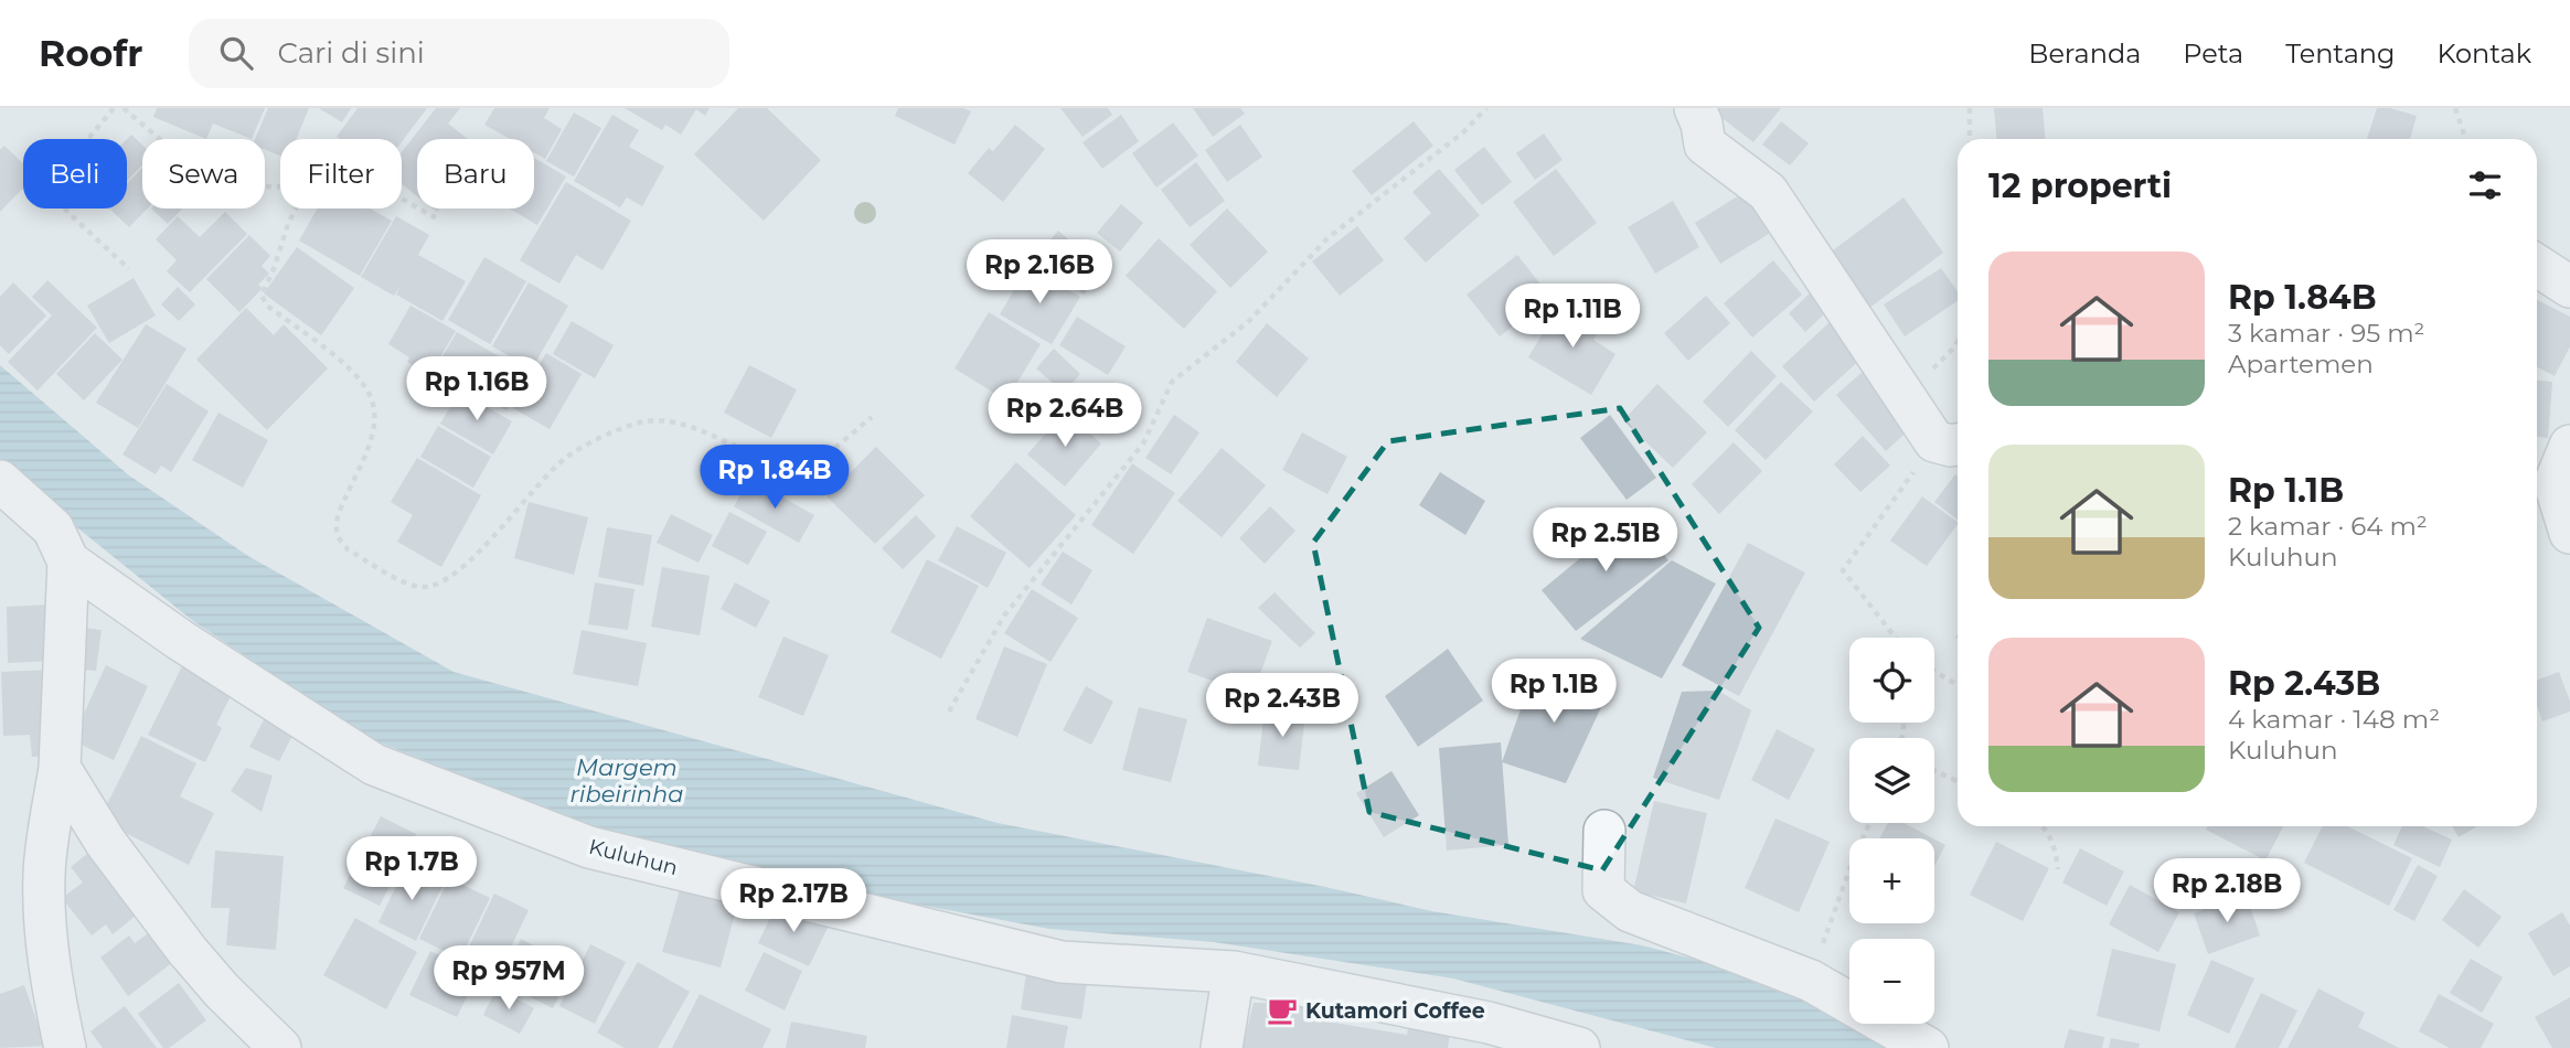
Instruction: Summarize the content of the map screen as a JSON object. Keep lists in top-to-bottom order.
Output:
{
  "streets": {
    "street": ["Kuluhun"]
  },
  "water": ["Margem ribeirinha"],
  "places": {
    "cafe": ["Kutamori Coffee"]
  },
  "page": {
    "header": "Roofr",
    "search": "Cari di sini",
    "nav": [
      "Beranda",
      "Peta",
      "Tentang",
      "Kontak"
    ],
    "chip": [
      "Beli",
      "Sewa",
      "Filter",
      "Baru"
    ],
    "heading": "12 properti",
    "list": [
      {
        "name": "Rp 1.84B",
        "note": "3 kamar · 95 m² · Apartemen"
      },
      {
        "name": "Rp 1.1B",
        "note": "2 kamar · 64 m² · Kuluhun"
      },
      {
        "name": "Rp 2.43B",
        "note": "4 kamar · 148 m² · Kuluhun"
      }
    ],
    "price": [
      "Rp 2.16B",
      "Rp 1.11B",
      "Rp 1.16B",
      "Rp 2.64B",
      "Rp 1.84B",
      "Rp 2.51B",
      "Rp 1.1B",
      "Rp 2.43B",
      "Rp 1.7B",
      "Rp 2.18B",
      "Rp 2.17B",
      "Rp 957M"
    ],
    "map_buttons": ["+", "−"]
  }
}
